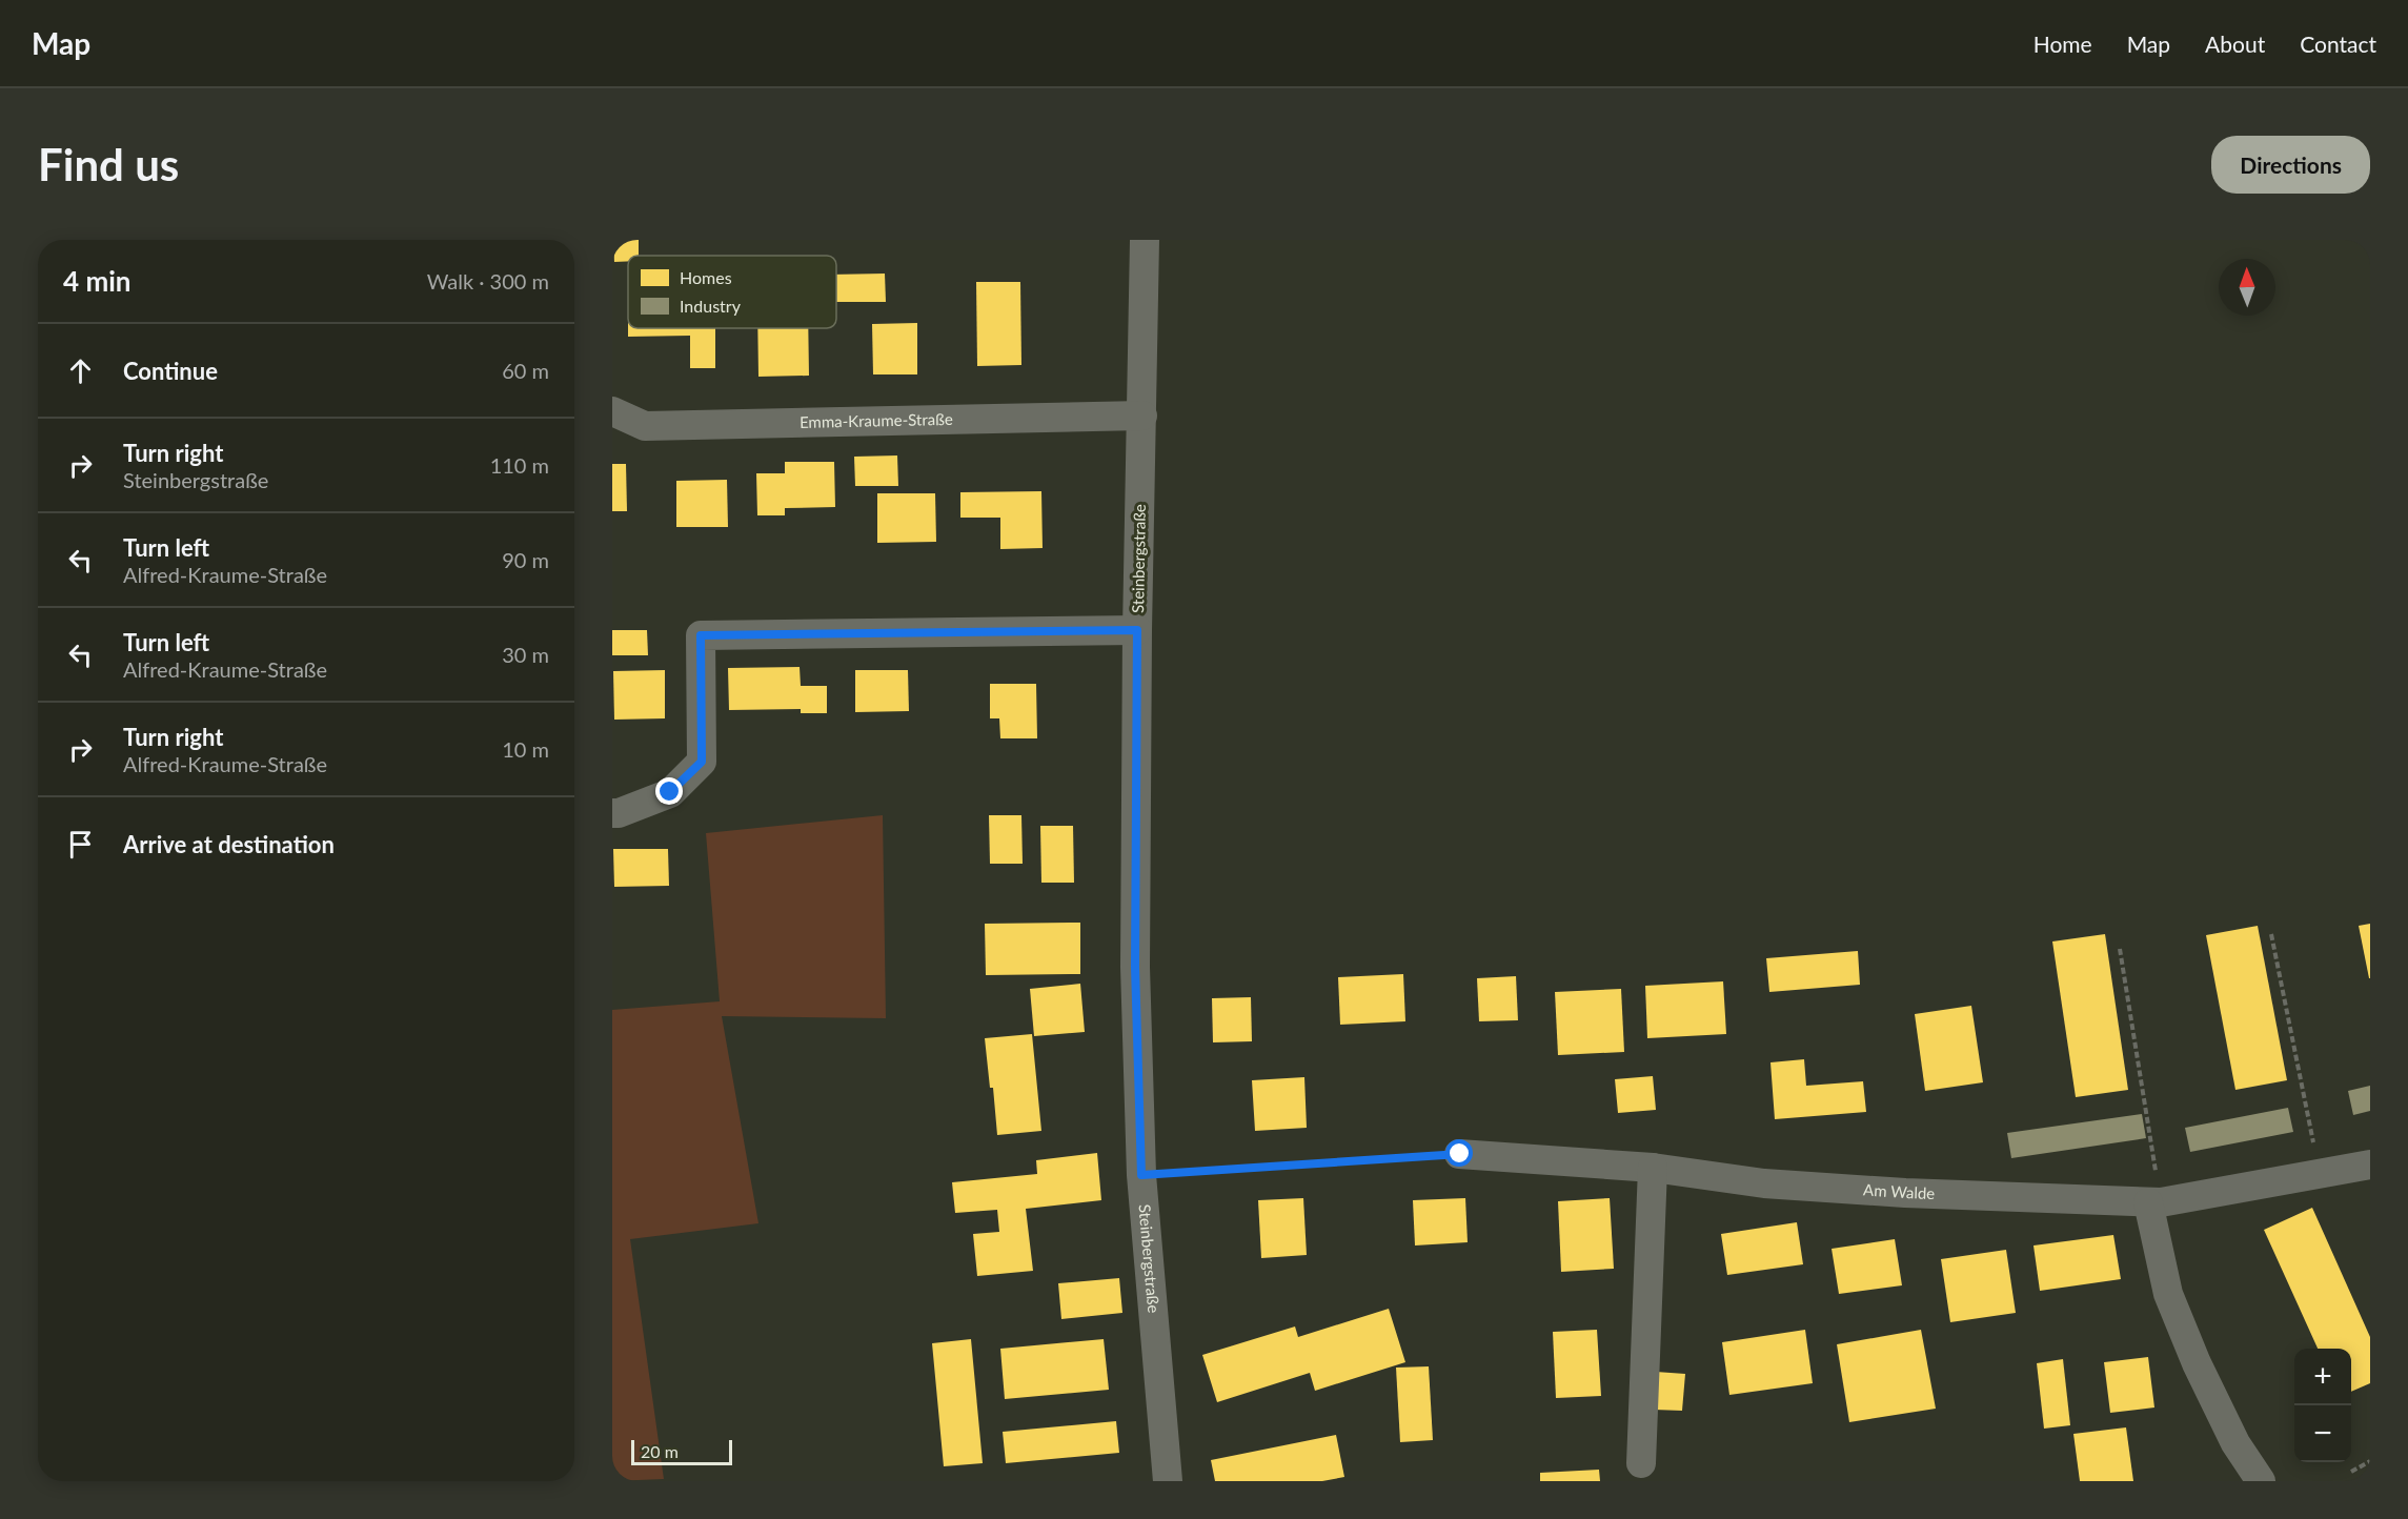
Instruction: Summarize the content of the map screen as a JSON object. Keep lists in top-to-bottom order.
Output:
{
  "streets": {
    "street": ["Emma-Kraume-Straße", "Steinbergstraße", "Am Walde"]
  },
  "crossings": [
    ["Emma-Kraume-Straße", "Steinbergstraße"]
  ],
  "legend": ["Homes", "Industry"],
  "scale_bar": "20 m",
  "north": "top",
  "page": {
    "header": "Map",
    "nav": [
      "Home",
      "Map",
      "About",
      "Contact"
    ],
    "buttons": "Directions",
    "title": "Find us",
    "heading": ["4 min", "Walk · 300 m"],
    "list": [
      ["Continue", "60 m"],
      ["Turn right", "Steinbergstraße", "110 m"],
      ["Turn left", "Alfred-Kraume-Straße", "90 m"],
      ["Turn left", "Alfred-Kraume-Straße", "30 m"],
      ["Turn right", "Alfred-Kraume-Straße", "10 m"],
      "Arrive at destination"
    ],
    "map_buttons": ["+", "−"],
    "scale": "20 m"
  }
}
